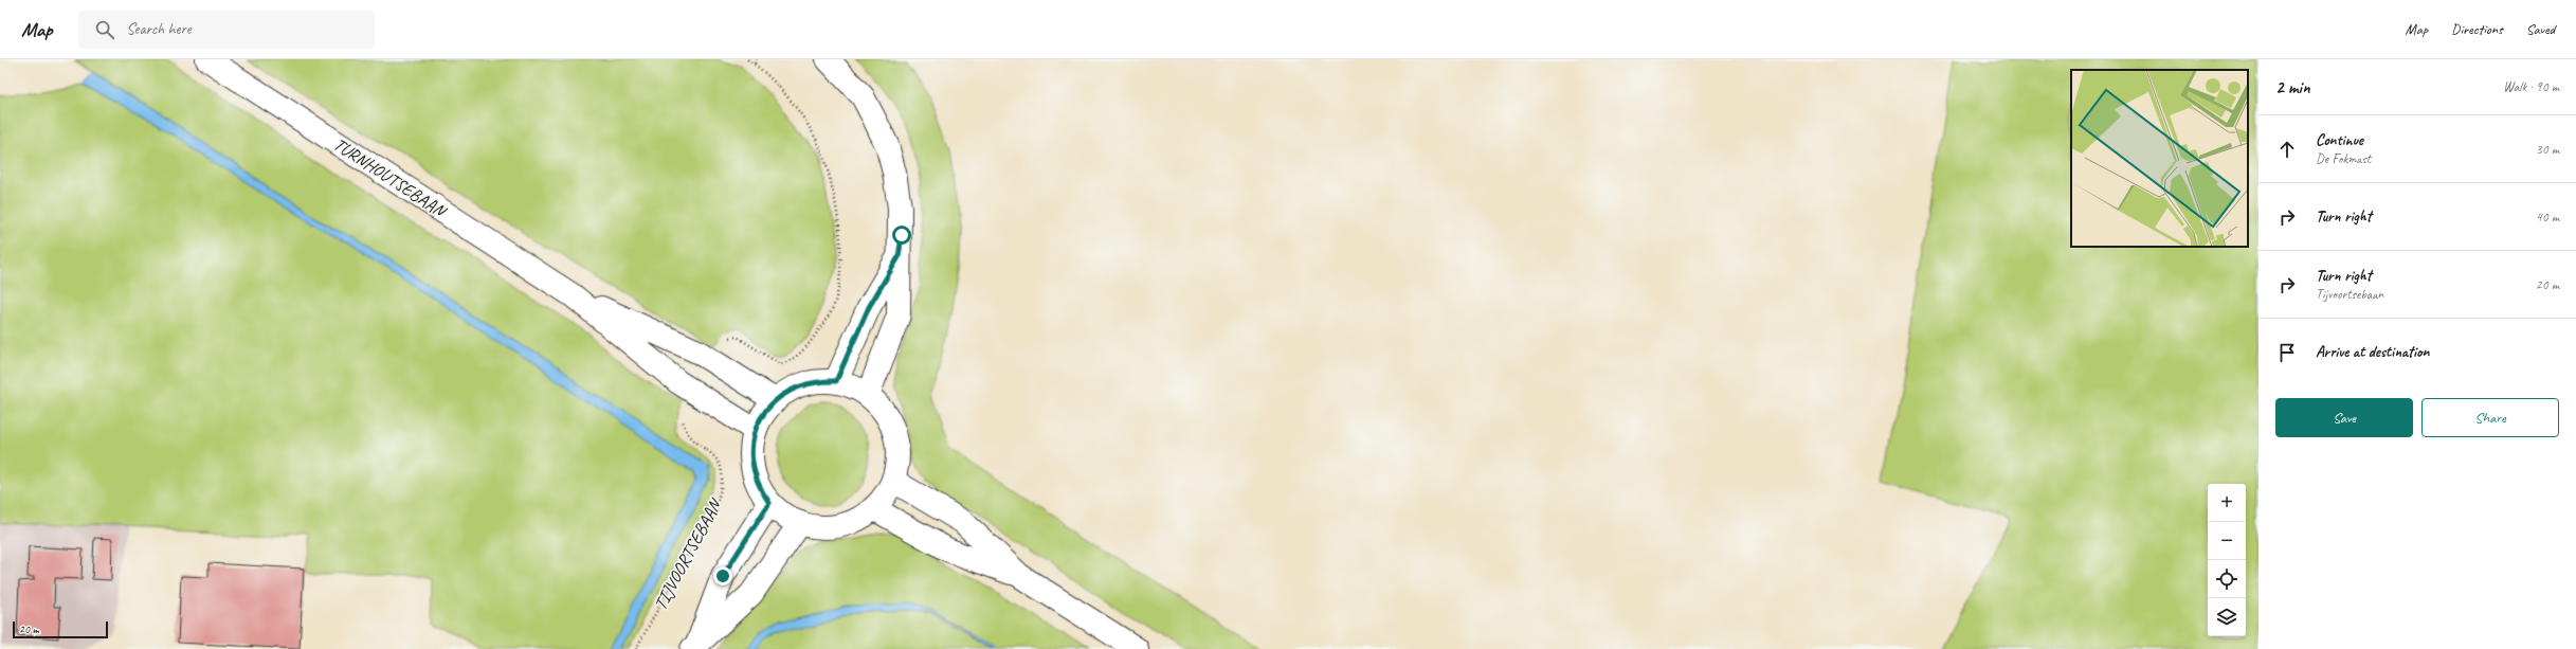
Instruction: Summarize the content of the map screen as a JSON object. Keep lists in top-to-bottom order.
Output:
{
  "streets": {
    "main road": ["TURNHOUTSEBAAN"],
    "path": ["TIJVOORTSEBAAN"]
  },
  "crossings": [
    ["TURNHOUTSEBAAN", "TIJVOORTSEBAAN"]
  ],
  "scale_bar": "20 m",
  "page": {
    "header": "Map",
    "search": "Search here",
    "nav": ["Map", "Directions", "Saved"],
    "heading": ["2 min", "Walk · 90 m"],
    "list": [
      ["Continue", "De Fokmast", "30 m"],
      ["Turn right", "40 m"],
      ["Turn right", "Tijvoortsebaan", "20 m"],
      "Arrive at destination"
    ],
    "buttons": ["Save", "Share"],
    "map_buttons": ["+", "−"],
    "scale": "20 m"
  }
}
